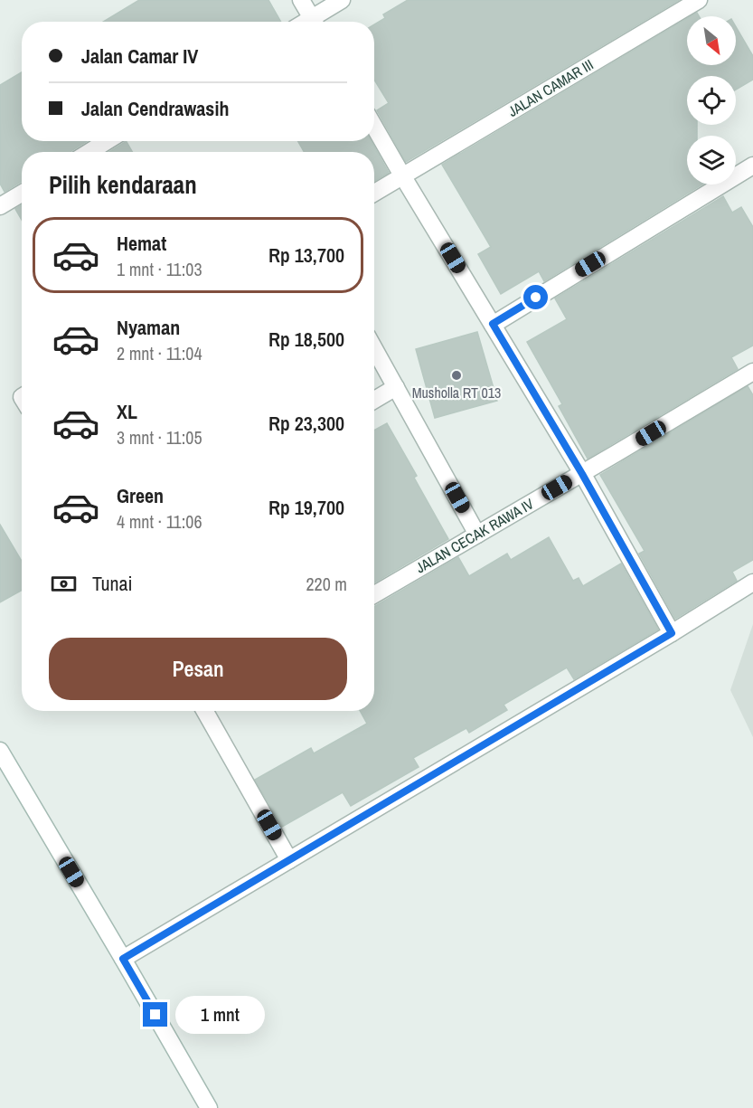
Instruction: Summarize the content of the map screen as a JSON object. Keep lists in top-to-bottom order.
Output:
{
  "streets": {
    "street": ["JALAN CAMAR III", "JALAN CECAK RAWA IV"]
  },
  "places": ["Musholla RT 013"],
  "north": "bottom right",
  "page": {
    "banner": ["Jalan Camar IV", "Jalan Cendrawasih"],
    "heading": "Pilih kendaraan",
    "list": [
      {
        "name": "Hemat",
        "note": "1 mnt · 11:03",
        "value": "Rp 13,700"
      },
      {
        "name": "Nyaman",
        "note": "2 mnt · 11:04",
        "value": "Rp 18,500"
      },
      {
        "name": "XL",
        "note": "3 mnt · 11:05",
        "value": "Rp 23,300"
      },
      {
        "name": "Green",
        "note": "4 mnt · 11:06",
        "value": "Rp 19,700"
      }
    ],
    "pay": ["Tunai", "220 m"],
    "buttons": "Pesan",
    "bubble": "1 mnt"
  }
}
